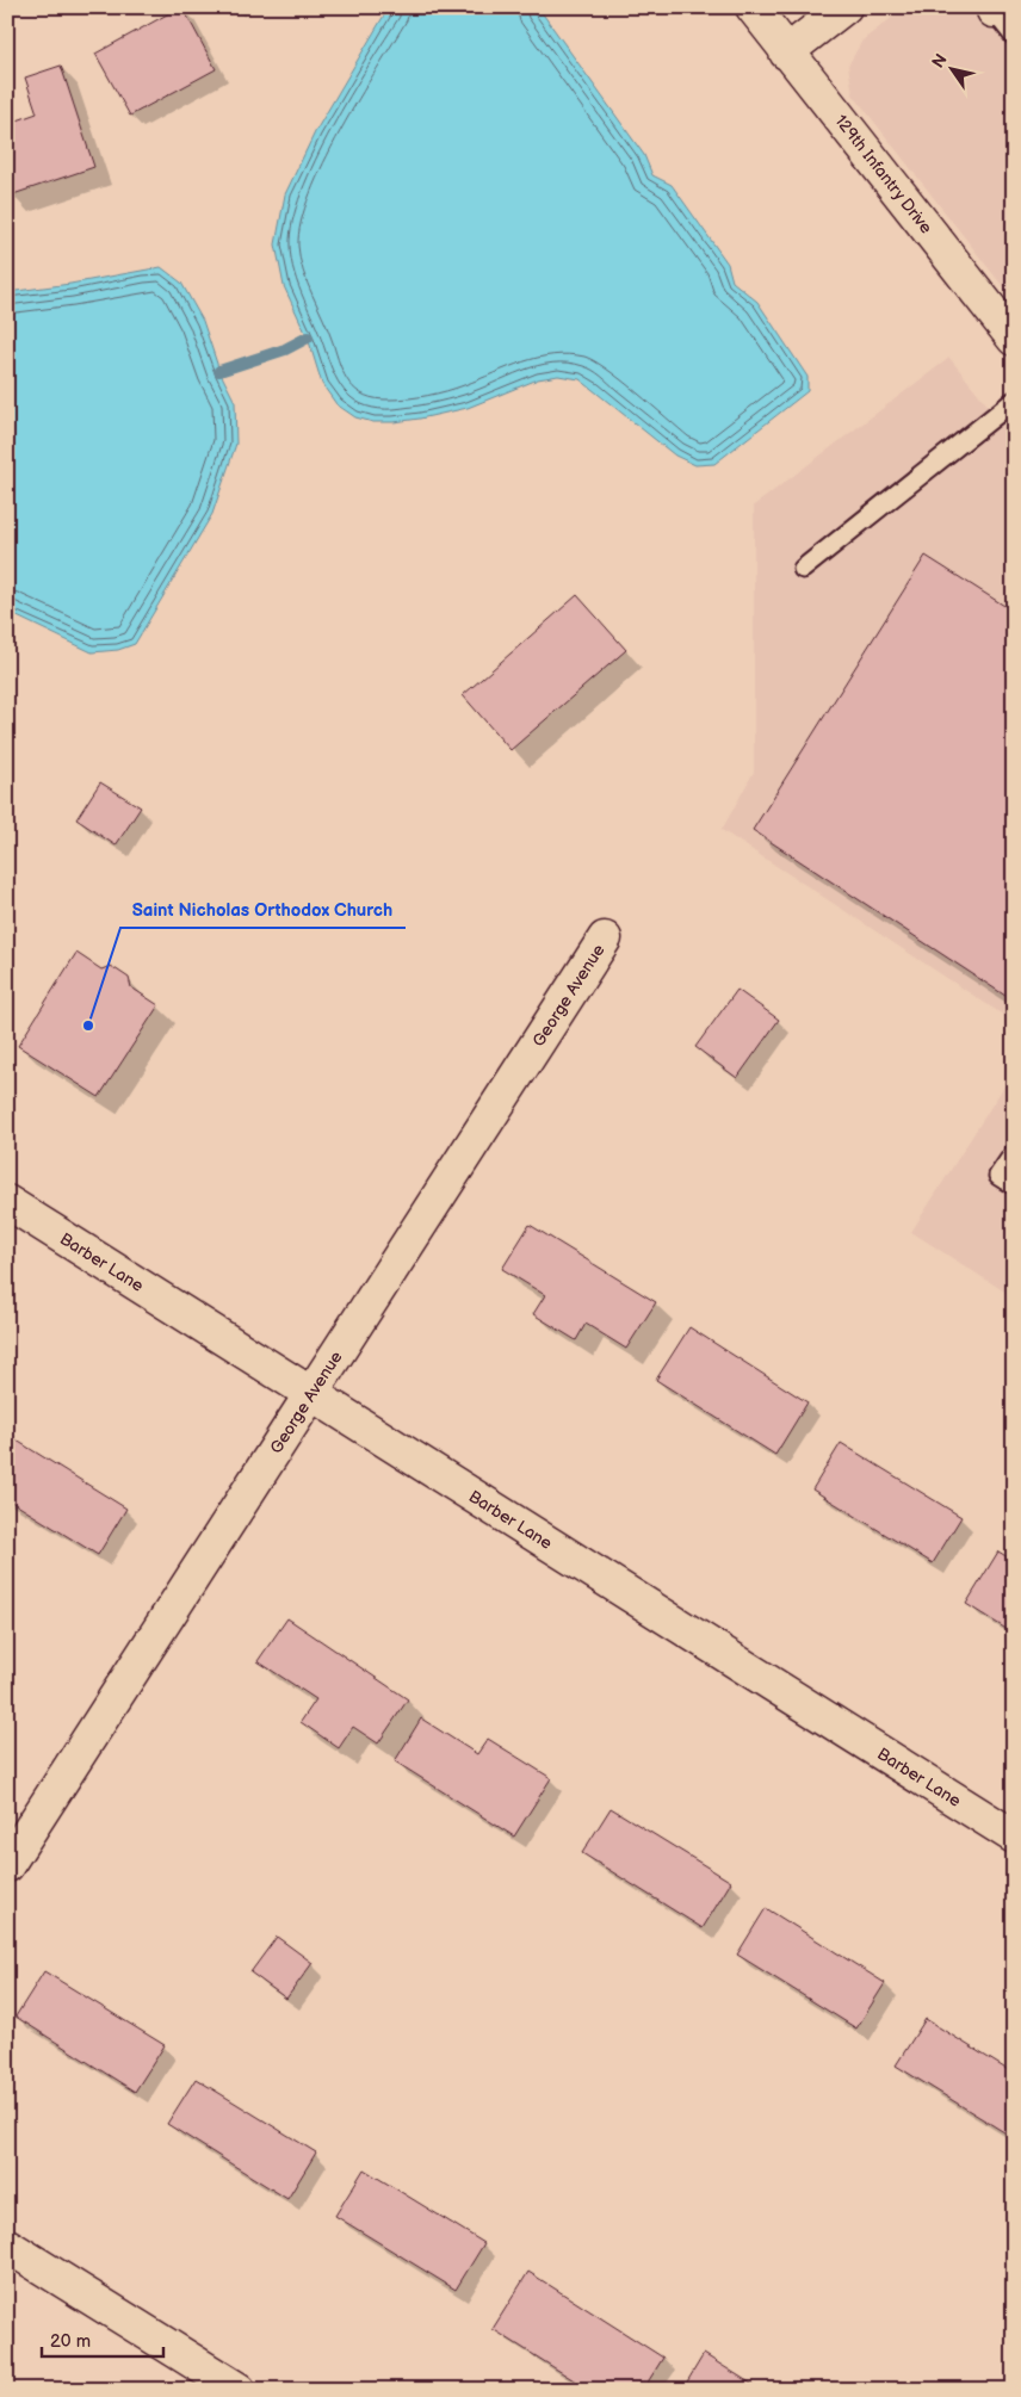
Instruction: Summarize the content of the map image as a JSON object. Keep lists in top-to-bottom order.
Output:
{
  "streets": {
    "street": ["129th Infantry Drive", "George Avenue", "Barber Lane"]
  },
  "crossings": [
    ["George Avenue", "Barber Lane"]
  ],
  "places": ["Saint Nicholas Orthodox Church"],
  "scale_bar": "20 m",
  "north": "top left"
}
